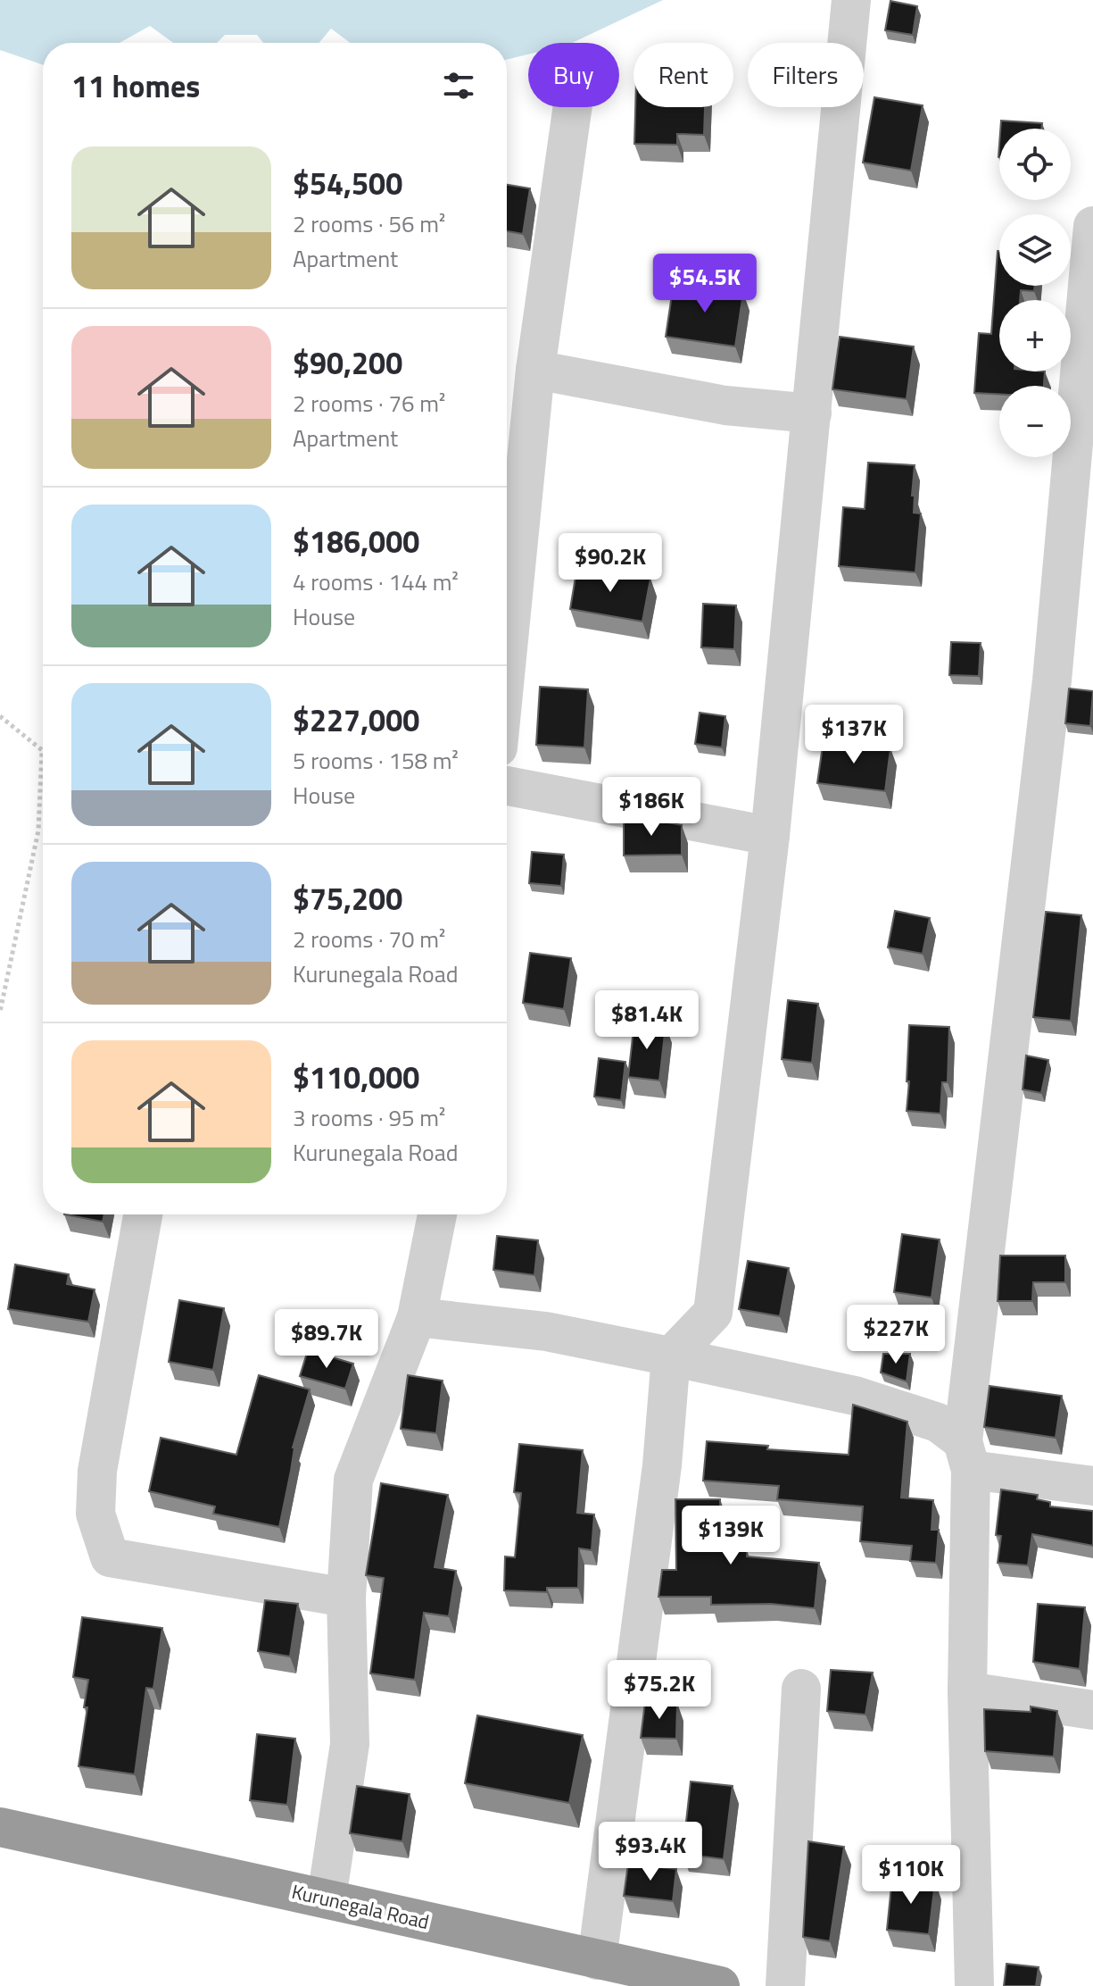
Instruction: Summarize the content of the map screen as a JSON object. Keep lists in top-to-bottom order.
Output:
{
  "streets": {
    "highway": ["Kurunegala Road"]
  },
  "page": {
    "chip": ["Buy", "Rent", "Filters"],
    "heading": "11 homes",
    "map_buttons": ["+", "−"],
    "list": [
      {
        "name": "$54,500",
        "note": "2 rooms · 56 m² · Apartment"
      },
      {
        "name": "$90,200",
        "note": "2 rooms · 76 m² · Apartment"
      },
      {
        "name": "$186,000",
        "note": "4 rooms · 144 m² · House"
      },
      {
        "name": "$227,000",
        "note": "5 rooms · 158 m² · House"
      },
      {
        "name": "$75,200",
        "note": "2 rooms · 70 m² · Kurunegala Road"
      },
      {
        "name": "$110,000",
        "note": "3 rooms · 95 m² · Kurunegala Road"
      }
    ],
    "price": [
      "$54.5K",
      "$90.2K",
      "$137K",
      "$186K",
      "$81.4K",
      "$227K",
      "$89.7K",
      "$139K",
      "$75.2K",
      "$93.4K",
      "$110K"
    ]
  }
}
